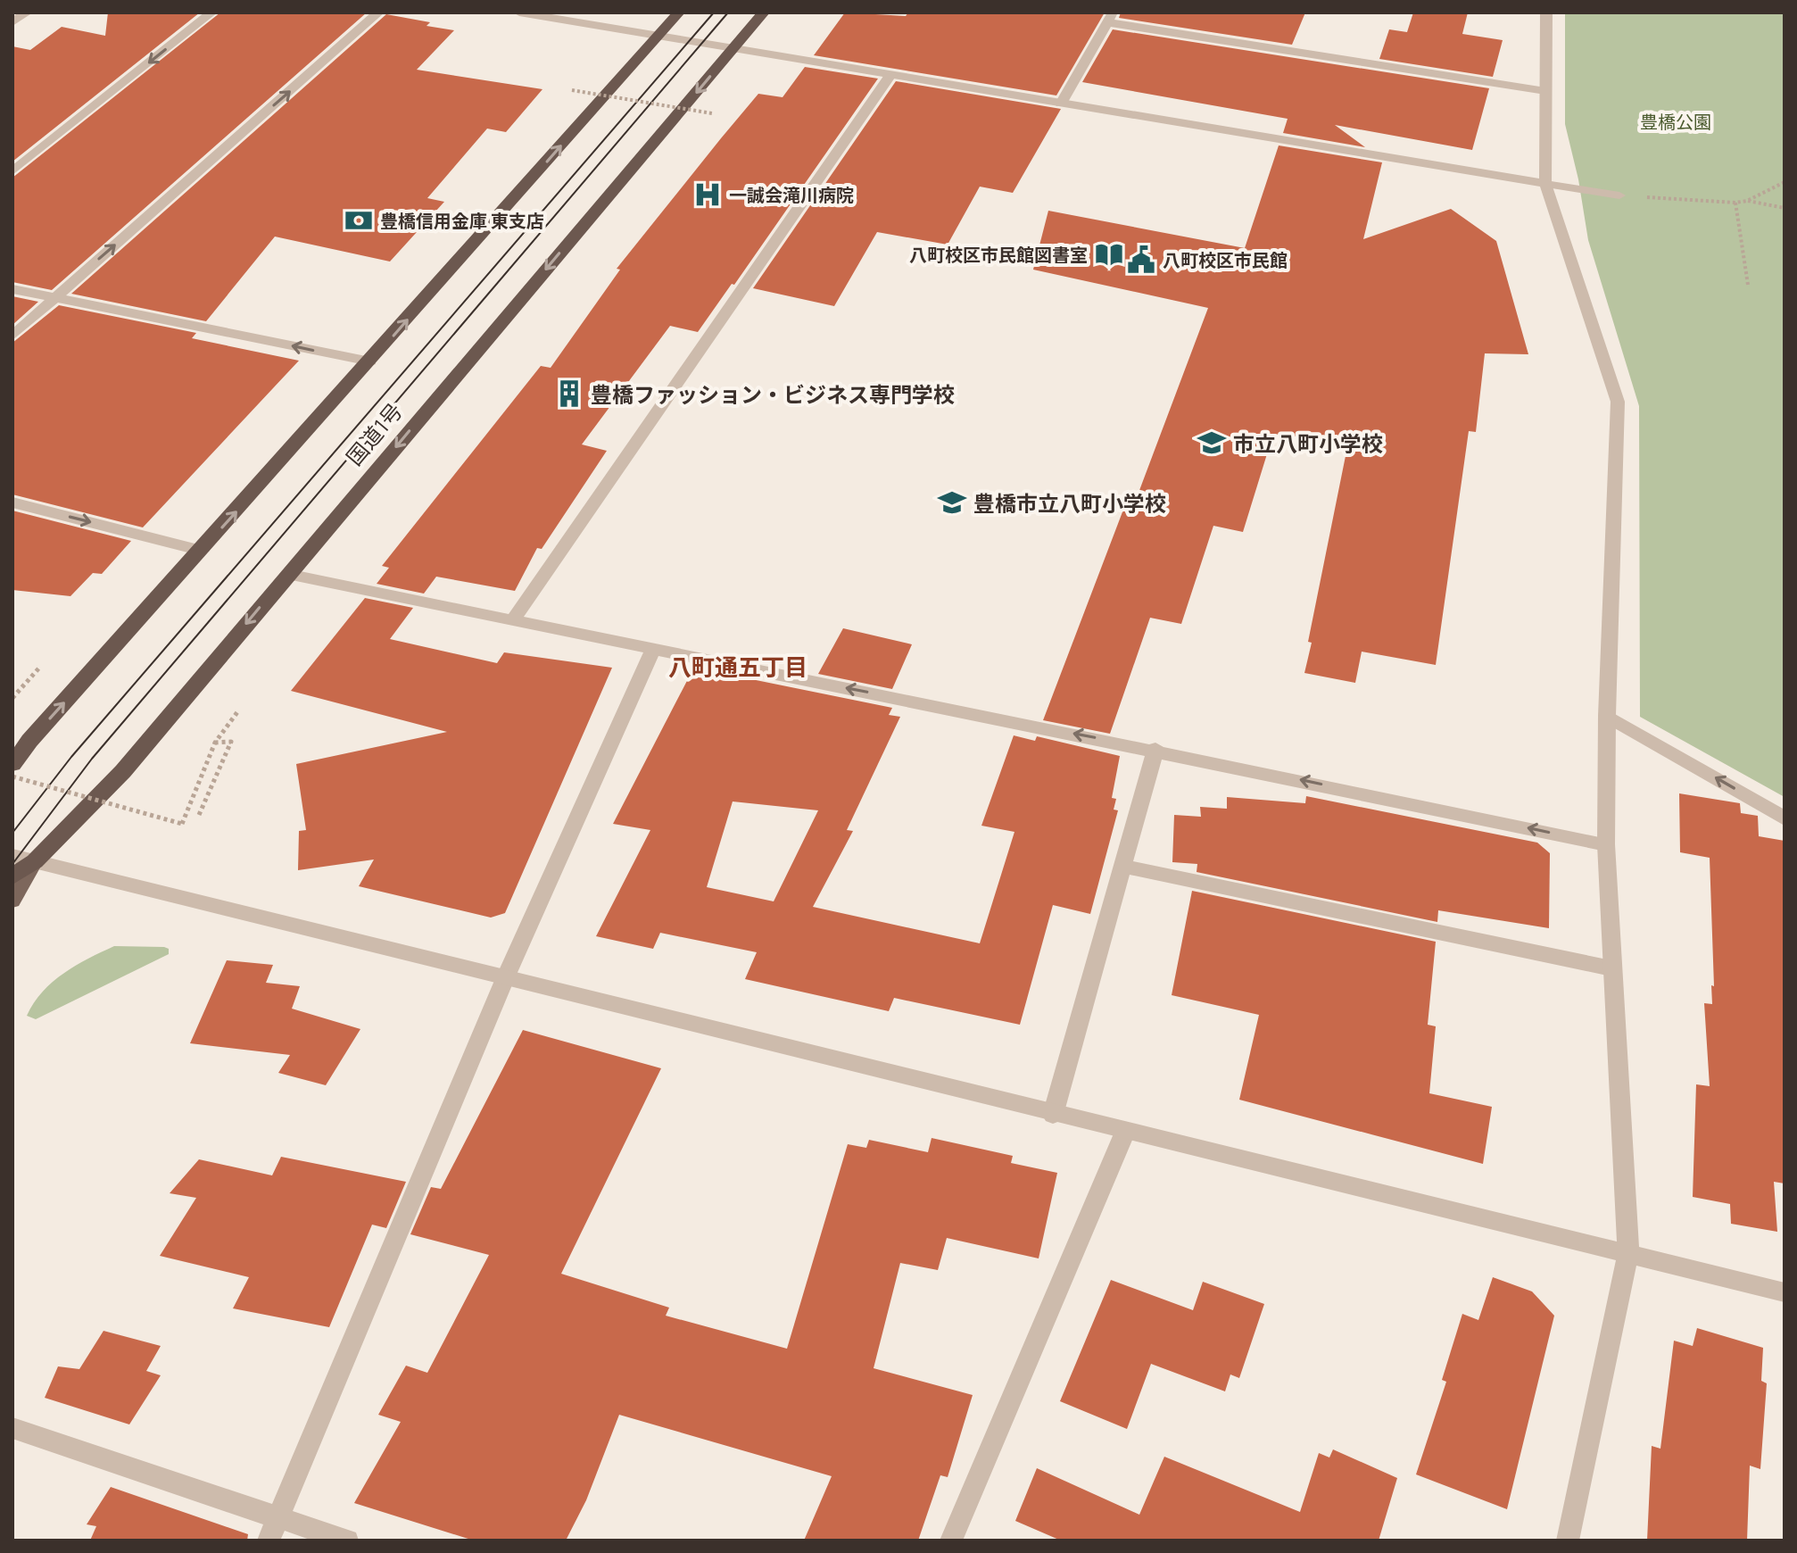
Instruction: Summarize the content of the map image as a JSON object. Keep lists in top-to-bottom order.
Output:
{
  "streets": {
    "highway": ["国道1号"]
  },
  "districts": ["八町通五丁目"],
  "parks": ["豊橋公園"],
  "places": {
    "hospital": ["一誠会滝川病院"],
    "bank": ["豊橋信用金庫 東支店"],
    "library": ["八町校区市民館図書室"],
    "public building": ["八町校区市民館"],
    "building": ["豊橋ファッション・ビジネス専門学校"],
    "school or university": ["市立八町小学校", "豊橋市立八町小学校"]
  }
}
